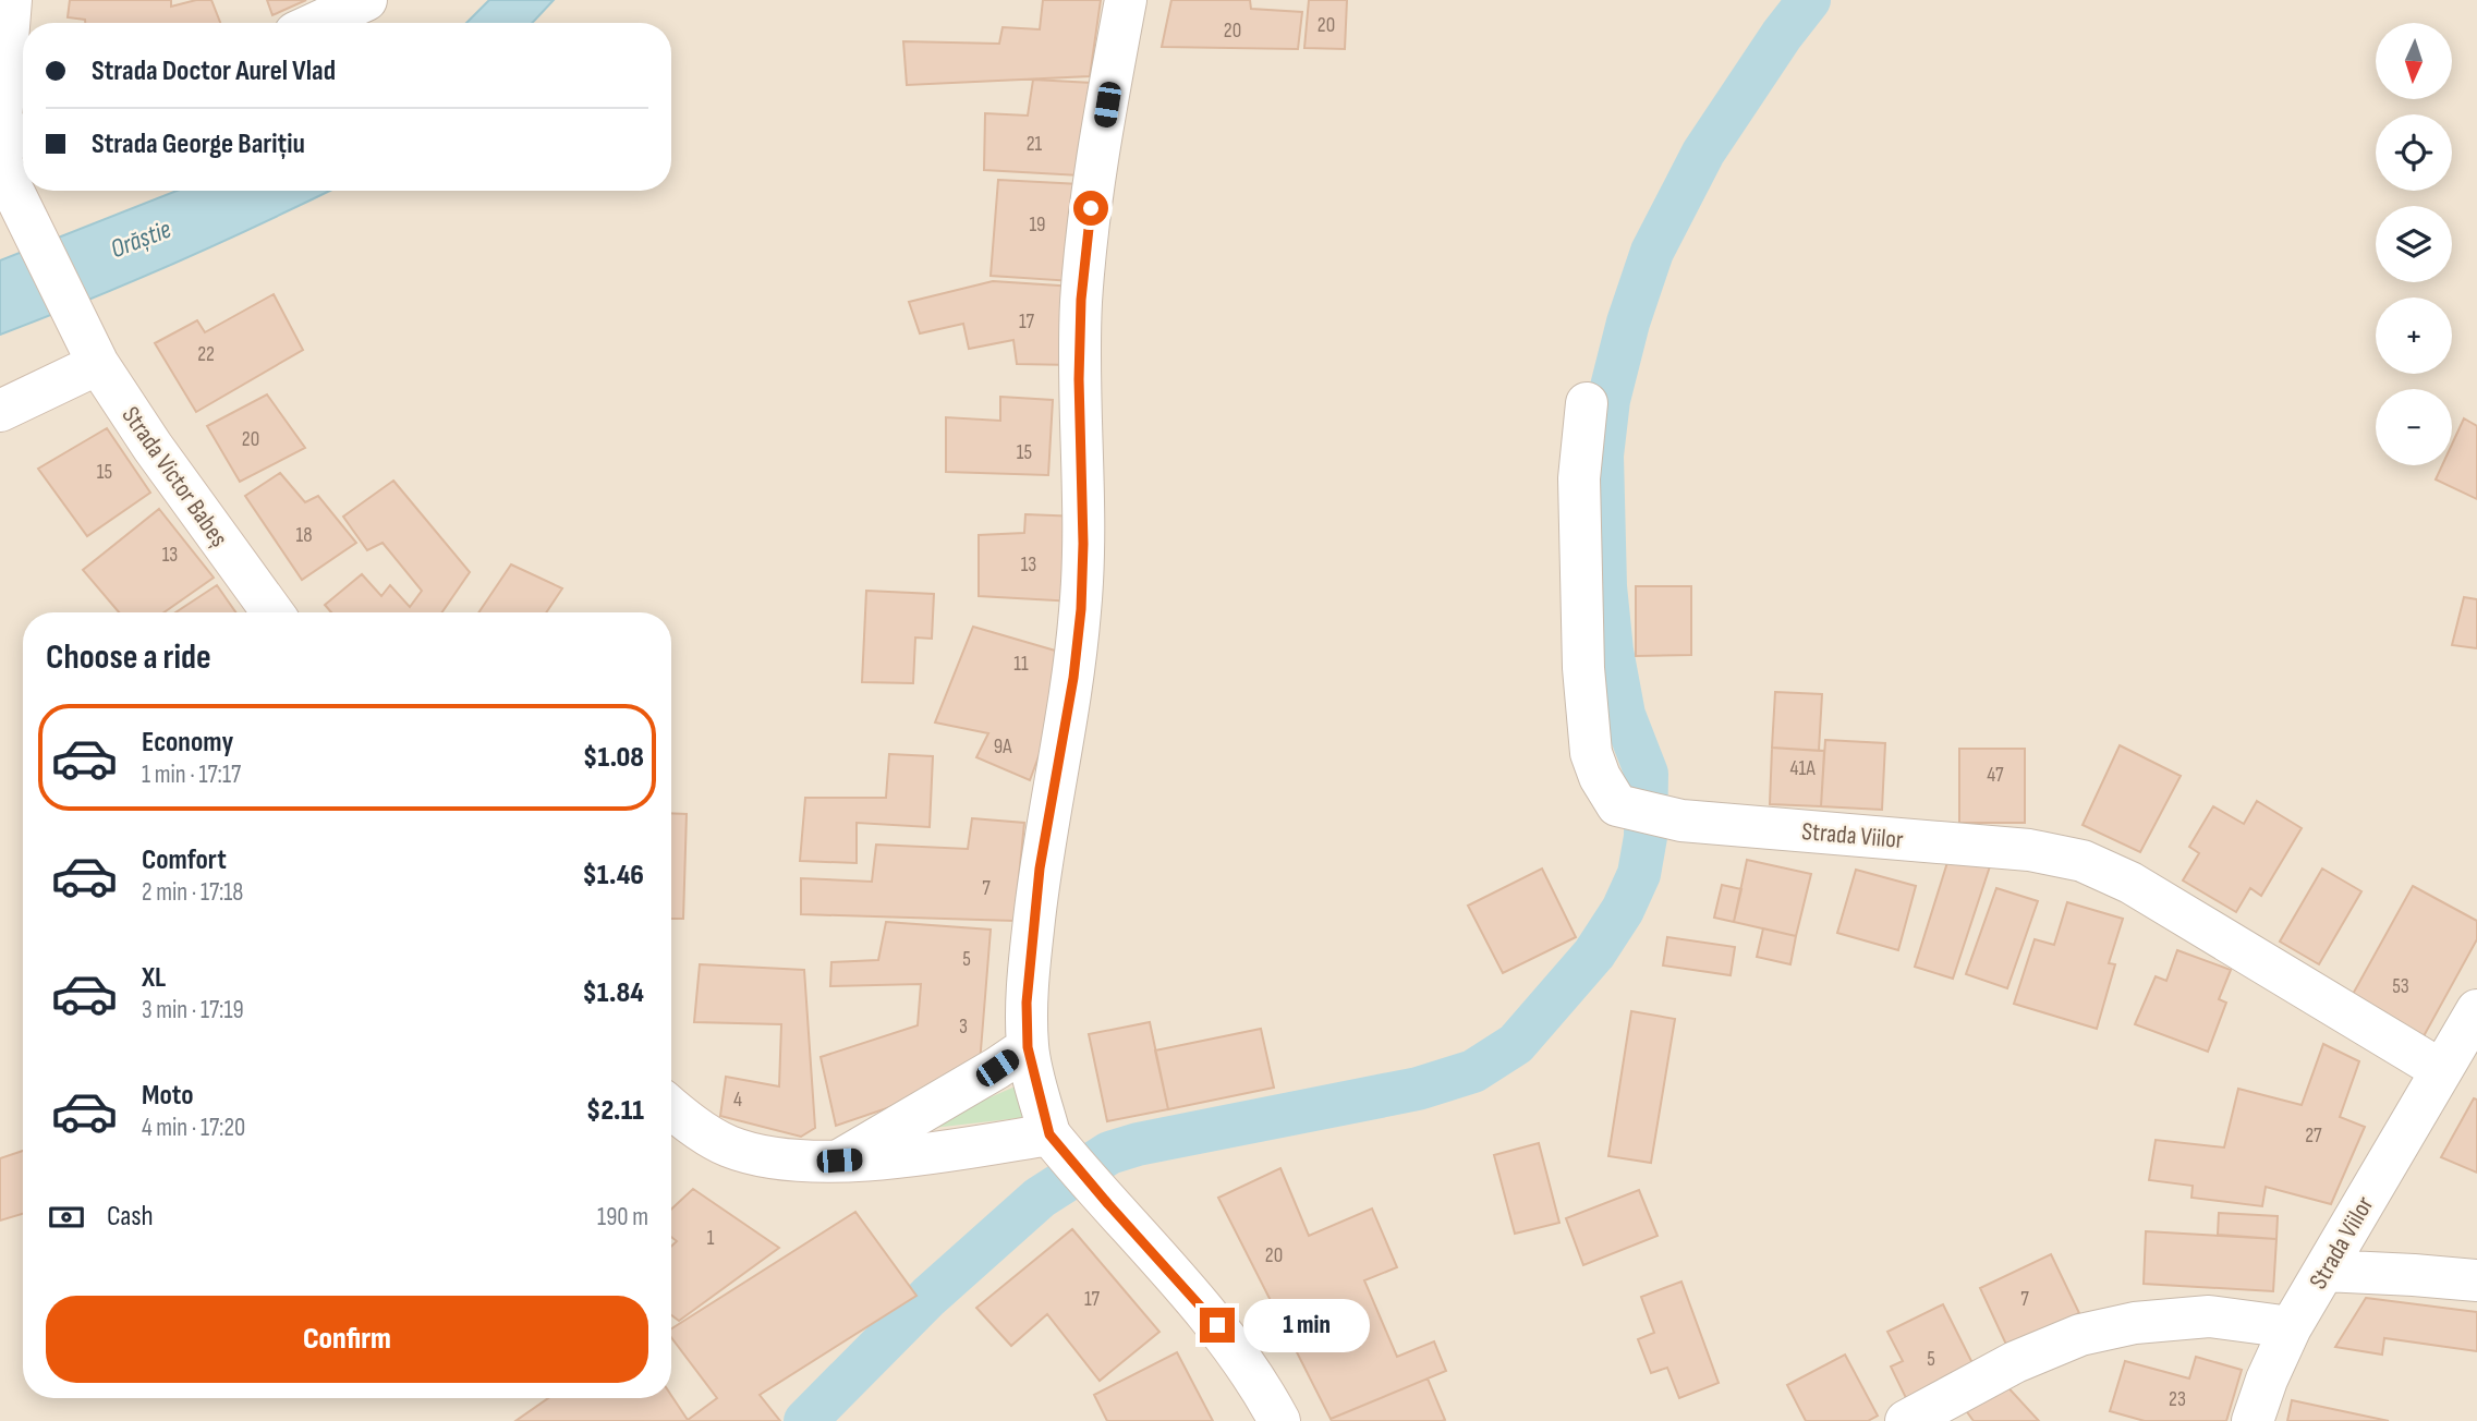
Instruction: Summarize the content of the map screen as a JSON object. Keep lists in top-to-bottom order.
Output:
{
  "streets": {
    "street": ["Strada Victor Babeș", "Strada Viilor"]
  },
  "water": ["Orăștie"],
  "house_numbers": [
    "20",
    "20",
    "21",
    "19",
    "17",
    "22",
    "20",
    "15",
    "15",
    "18",
    "13",
    "13",
    "11",
    "9A",
    "41A",
    "47",
    "7",
    "5",
    "53",
    "3",
    "4",
    "27",
    "1",
    "20",
    "17",
    "7",
    "5",
    "23"
  ],
  "north": "bottom",
  "page": {
    "map_buttons": ["+", "−"],
    "banner": ["Strada Doctor Aurel Vlad", "Strada George Barițiu"],
    "heading": "Choose a ride",
    "list": [
      {
        "name": "Economy",
        "note": "1 min · 17:17",
        "value": "$1.08"
      },
      {
        "name": "Comfort",
        "note": "2 min · 17:18",
        "value": "$1.46"
      },
      {
        "name": "XL",
        "note": "3 min · 17:19",
        "value": "$1.84"
      },
      {
        "name": "Moto",
        "note": "4 min · 17:20",
        "value": "$2.11"
      }
    ],
    "pay": ["Cash", "190 m"],
    "buttons": "Confirm",
    "bubble": "1 min"
  }
}
